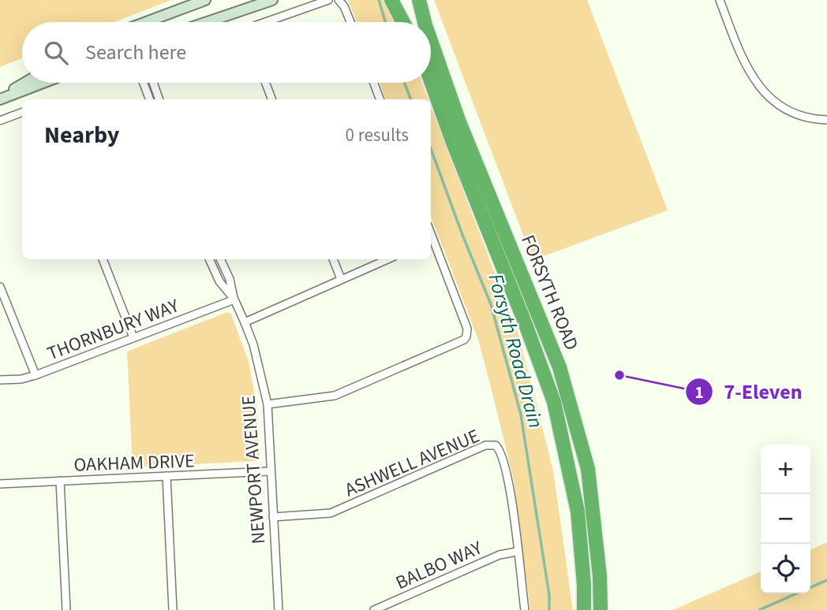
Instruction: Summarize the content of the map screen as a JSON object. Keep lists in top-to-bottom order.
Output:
{
  "streets": {
    "highway": ["FORSYTH ROAD"],
    "street": [
      "THORNBURY WAY",
      "OAKHAM DRIVE",
      "ASHWELL AVENUE",
      "NEWPORT AVENUE",
      "BALBO WAY"
    ]
  },
  "crossings": [
    ["THORNBURY WAY", "NEWPORT AVENUE"],
    ["OAKHAM DRIVE", "NEWPORT AVENUE"],
    ["ASHWELL AVENUE", "NEWPORT AVENUE"],
    ["ASHWELL AVENUE", "BALBO WAY"]
  ],
  "water": ["Forsyth Road Drain"],
  "places": ["7-Eleven"],
  "page": {
    "search": "Search here",
    "heading": ["Nearby", "0 results"],
    "map_buttons": ["+", "−"]
  }
}
